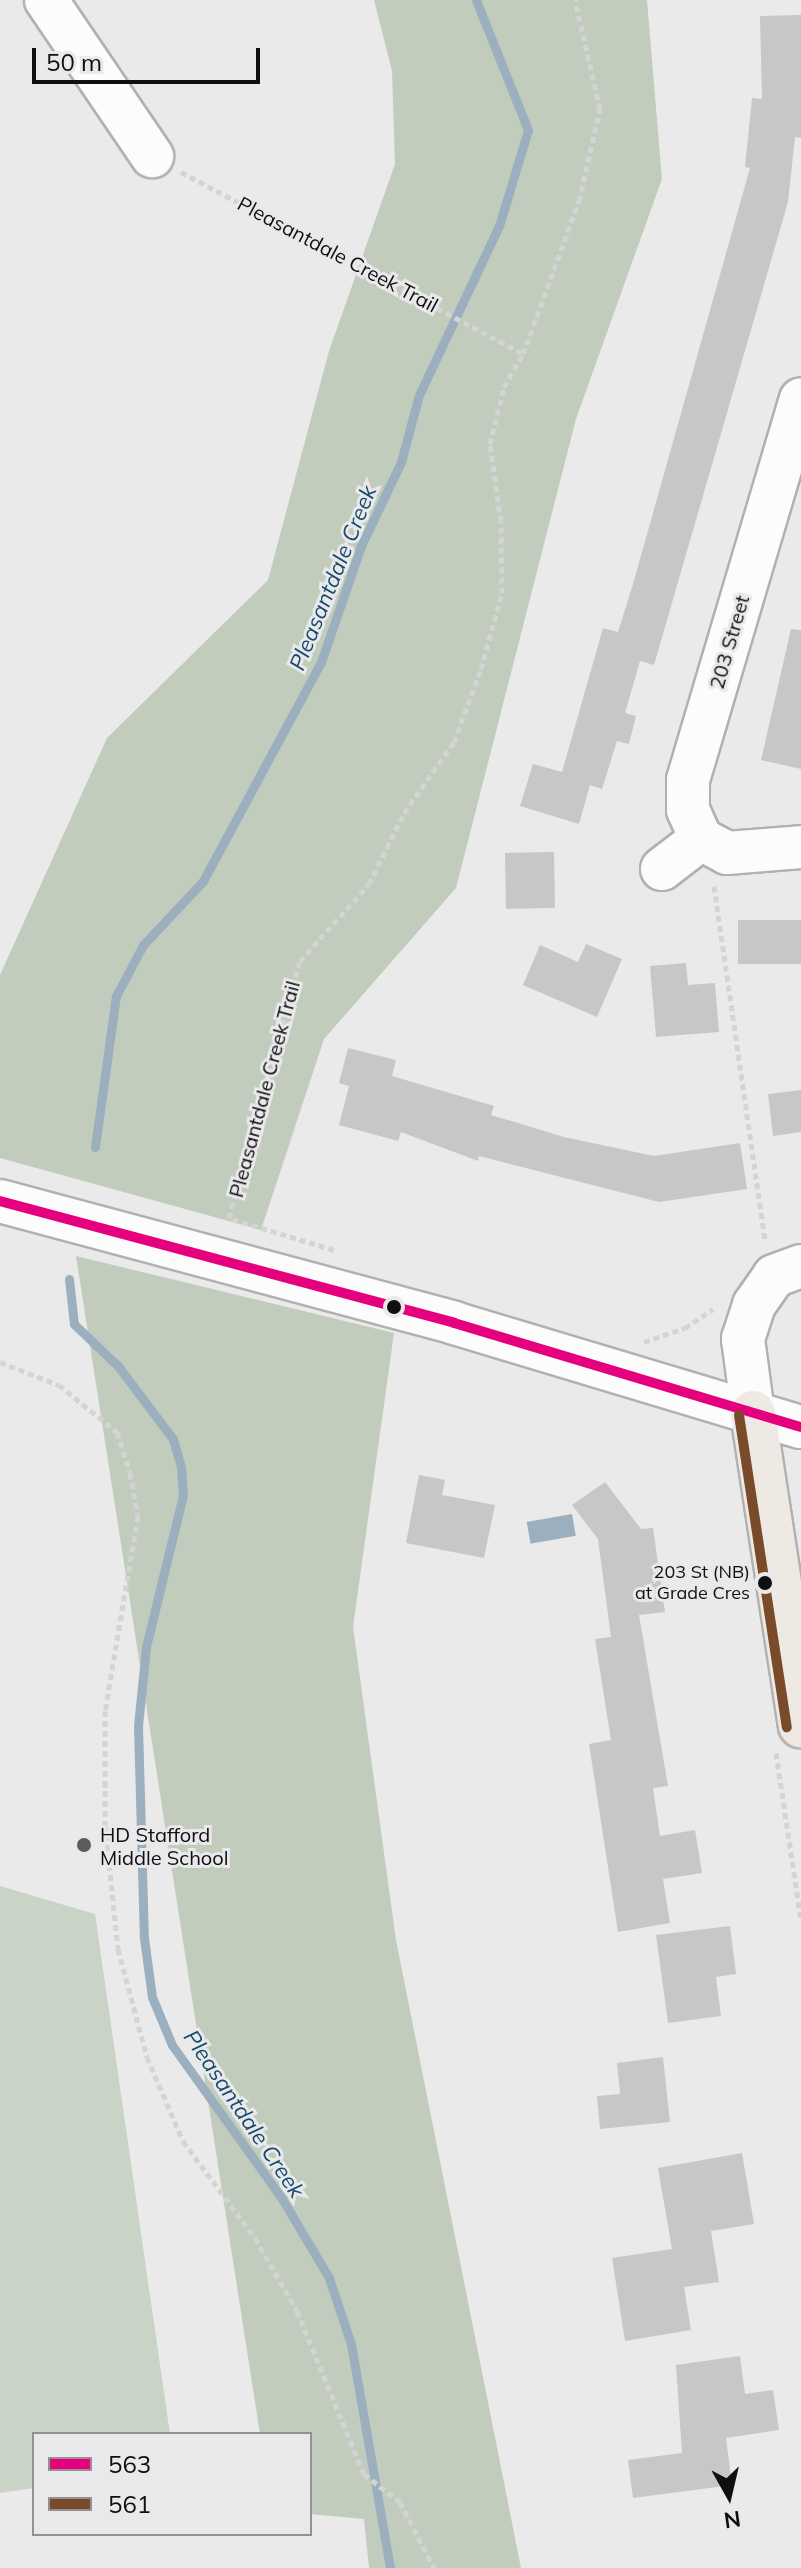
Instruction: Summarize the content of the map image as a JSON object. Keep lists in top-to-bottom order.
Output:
{
  "streets": {
    "street": ["203 Street"],
    "path": ["Pleasantdale Creek Trail"]
  },
  "water": ["Pleasantdale Creek"],
  "places": ["203 St (NB) at Grade Cres", "HD Stafford Middle School"],
  "lines": ["transit line 563", "transit line 561"],
  "legend": ["563", "561"],
  "scale_bar": "50 m",
  "north": "bottom"
}
